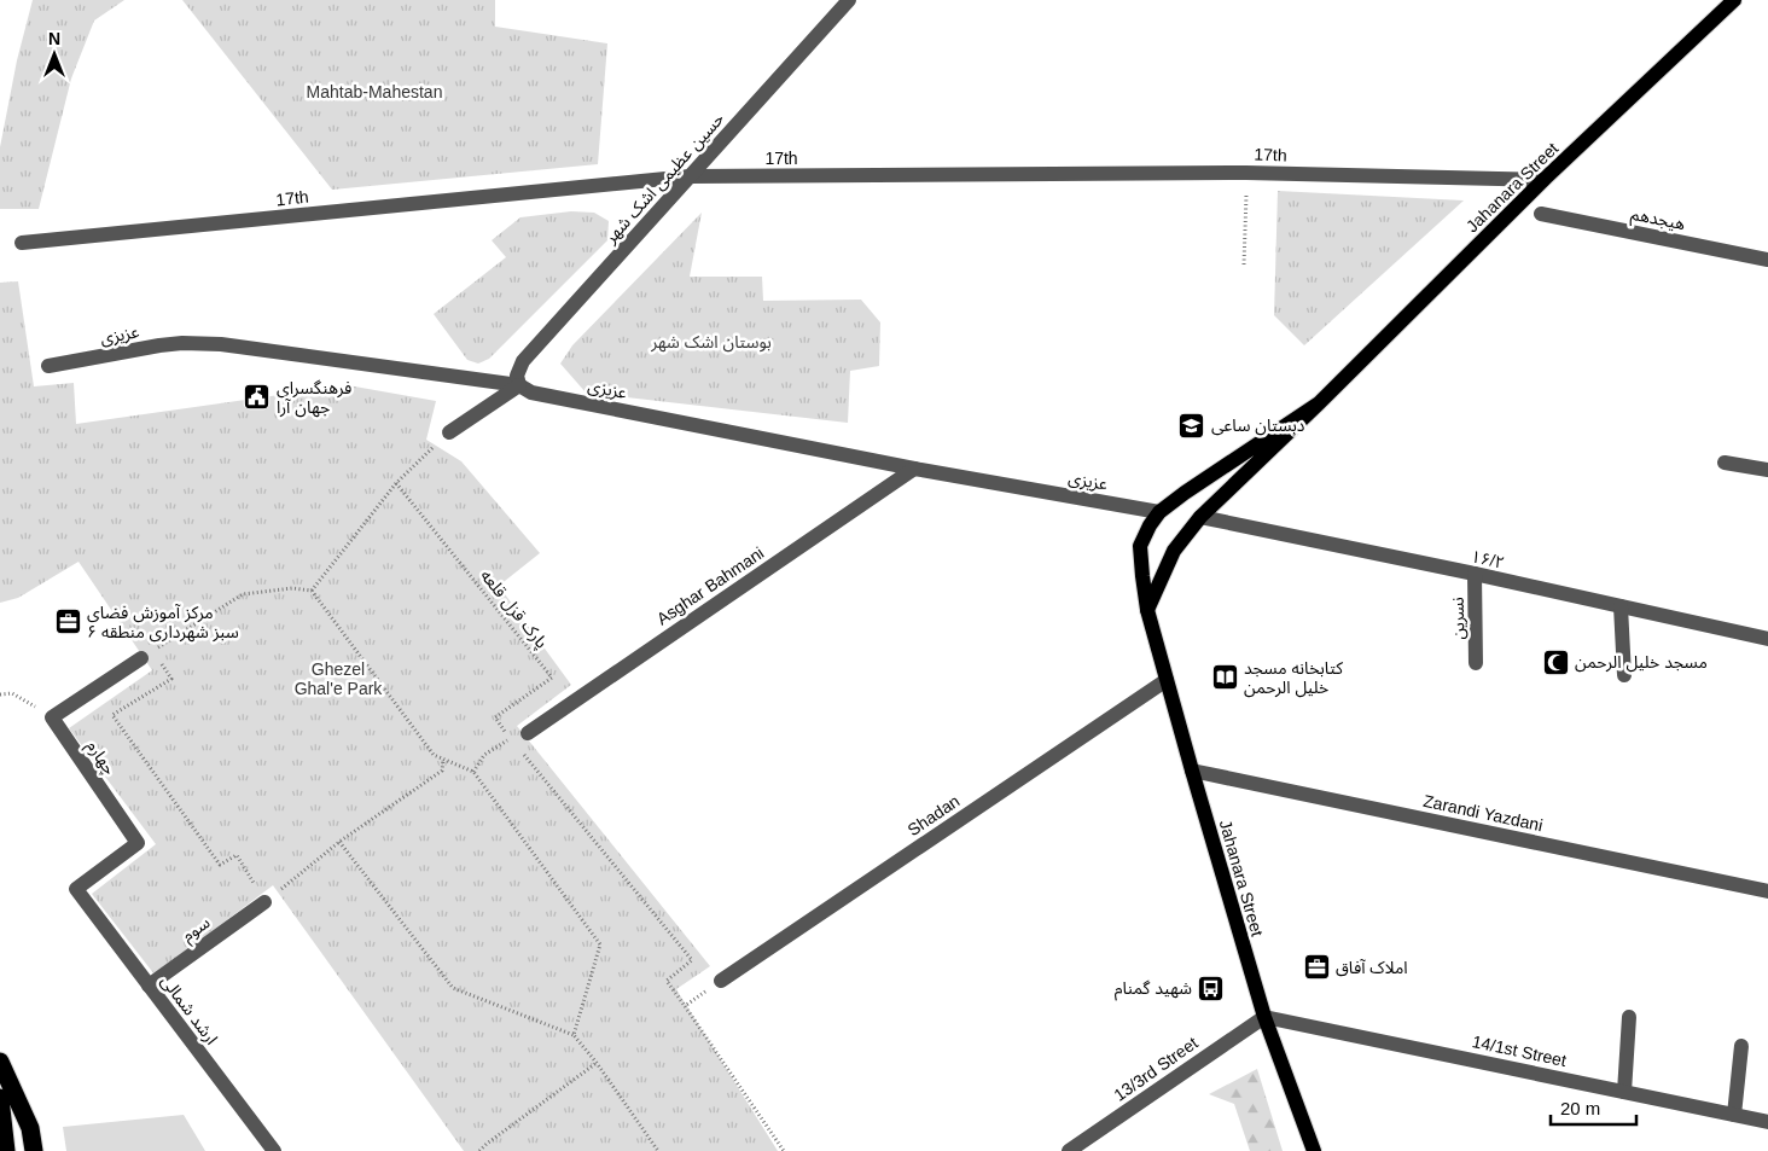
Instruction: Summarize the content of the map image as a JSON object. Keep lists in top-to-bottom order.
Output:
{
  "streets": {
    "main road": ["Jahanara Street"],
    "street": [
      "17th",
      "حسین عظیمی اشک شهر",
      "هیجدهم",
      "عزیزی",
      "۱۶/۲",
      "Asghar Bahmani",
      "نسرین",
      "چهارم",
      "Zarandi Yazdani",
      "Shadan",
      "سوم",
      "ارشد شمالی",
      "14/1st Street",
      "13/3rd Street"
    ],
    "path": ["پارک قزل قلعه"]
  },
  "crossings": [
    ["17th", "حسین عظیمی اشک شهر"],
    ["17th", "Jahanara Street"],
    ["حسین عظیمی اشک شهر", "عزیزی"],
    ["Jahanara Street", "عزیزی"],
    ["Jahanara Street", "Zarandi Yazdani"],
    ["Jahanara Street", "Shadan"],
    ["Jahanara Street", "14/1st Street"],
    ["Jahanara Street", "13/3rd Street"],
    ["عزیزی", "Asghar Bahmani"],
    ["۱۶/۲", "نسرین"],
    ["چهارم", "ارشد شمالی"],
    ["سوم", "ارشد شمالی"],
    ["14/1st Street", "13/3rd Street"]
  ],
  "parks": ["Mahtab-Mahestan", "بوستان اشک شهر", "Ghezel Ghal'e Park"],
  "places": {
    "public building": ["فرهنگسرای جهان آرا"],
    "school or university": ["دبستان ساعی"],
    "office": ["مرکز آموزش فضای سبز شهرداری منطقه ۶", "املاک آفاق"],
    "mosque": ["مسجد خلیل الرحمن"],
    "library": ["كتابخانه مسجد خليل الرحمن"],
    "bus stop": ["شهید گمنام"]
  },
  "scale_bar": "20 m",
  "north": "top"
}
